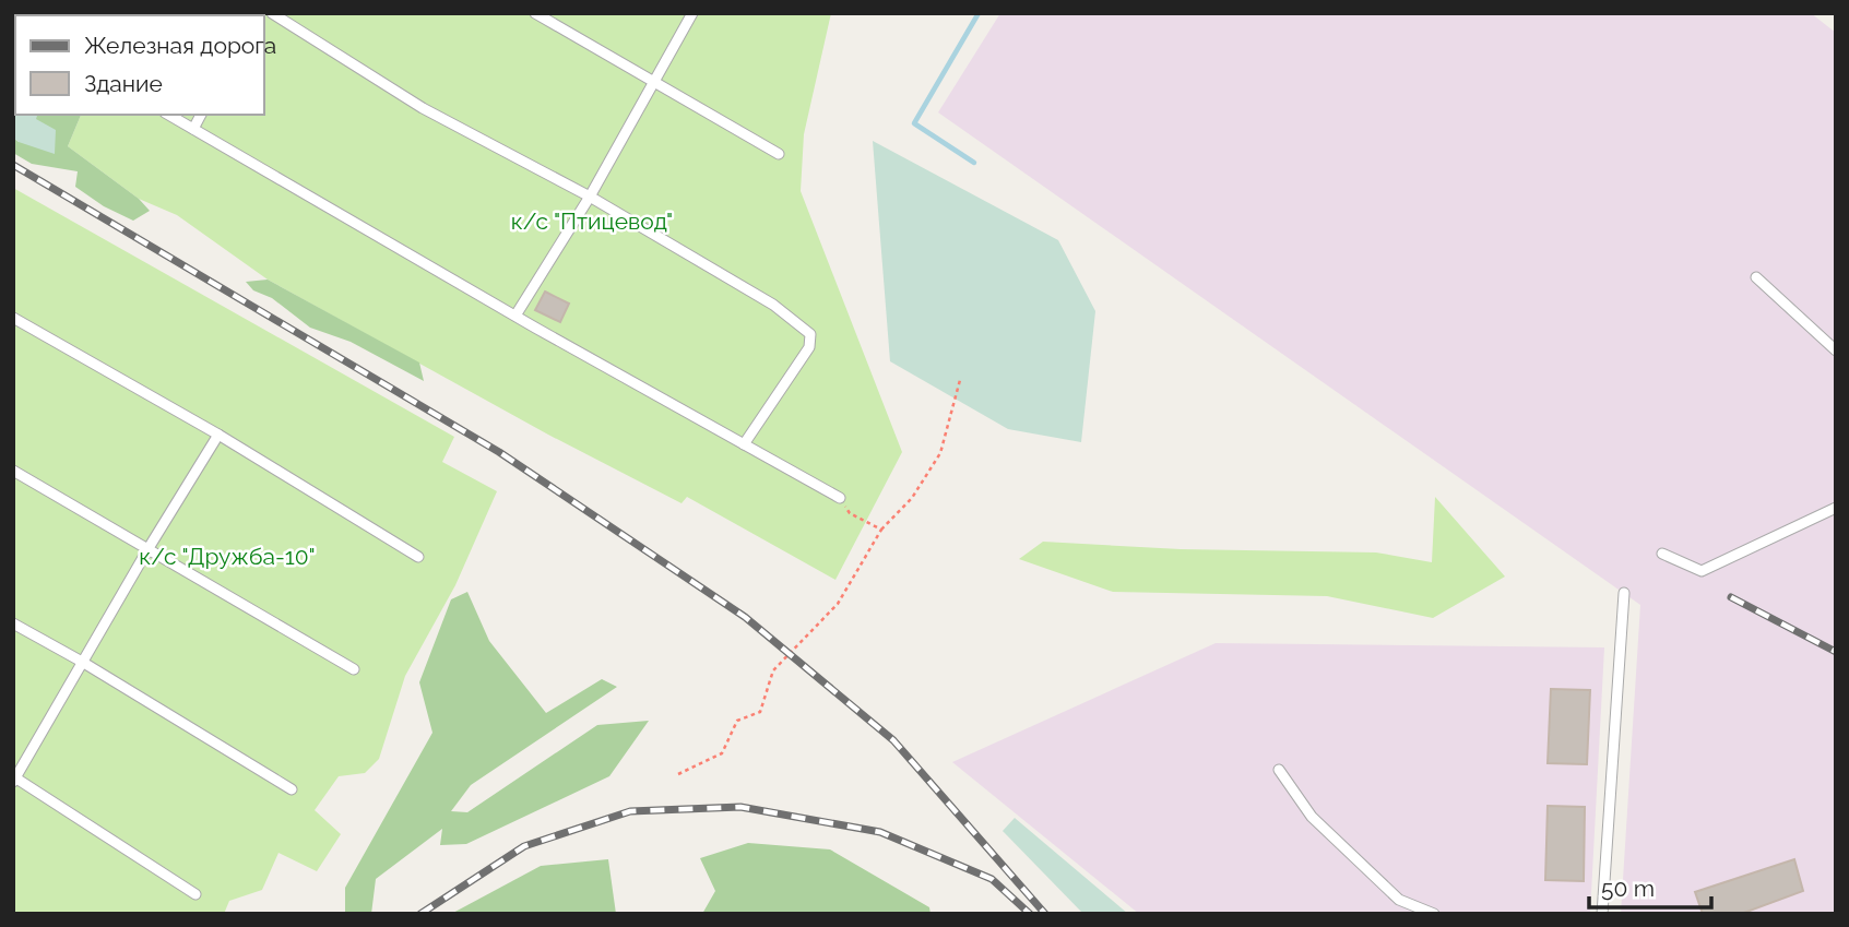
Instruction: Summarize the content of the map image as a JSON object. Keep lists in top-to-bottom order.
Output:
{
  "parks": ["к/с \"Птицевод\"", "к/с \"Дружба-10\""],
  "legend": ["Железная дорога", "Здание"],
  "scale_bar": "50 m"
}
